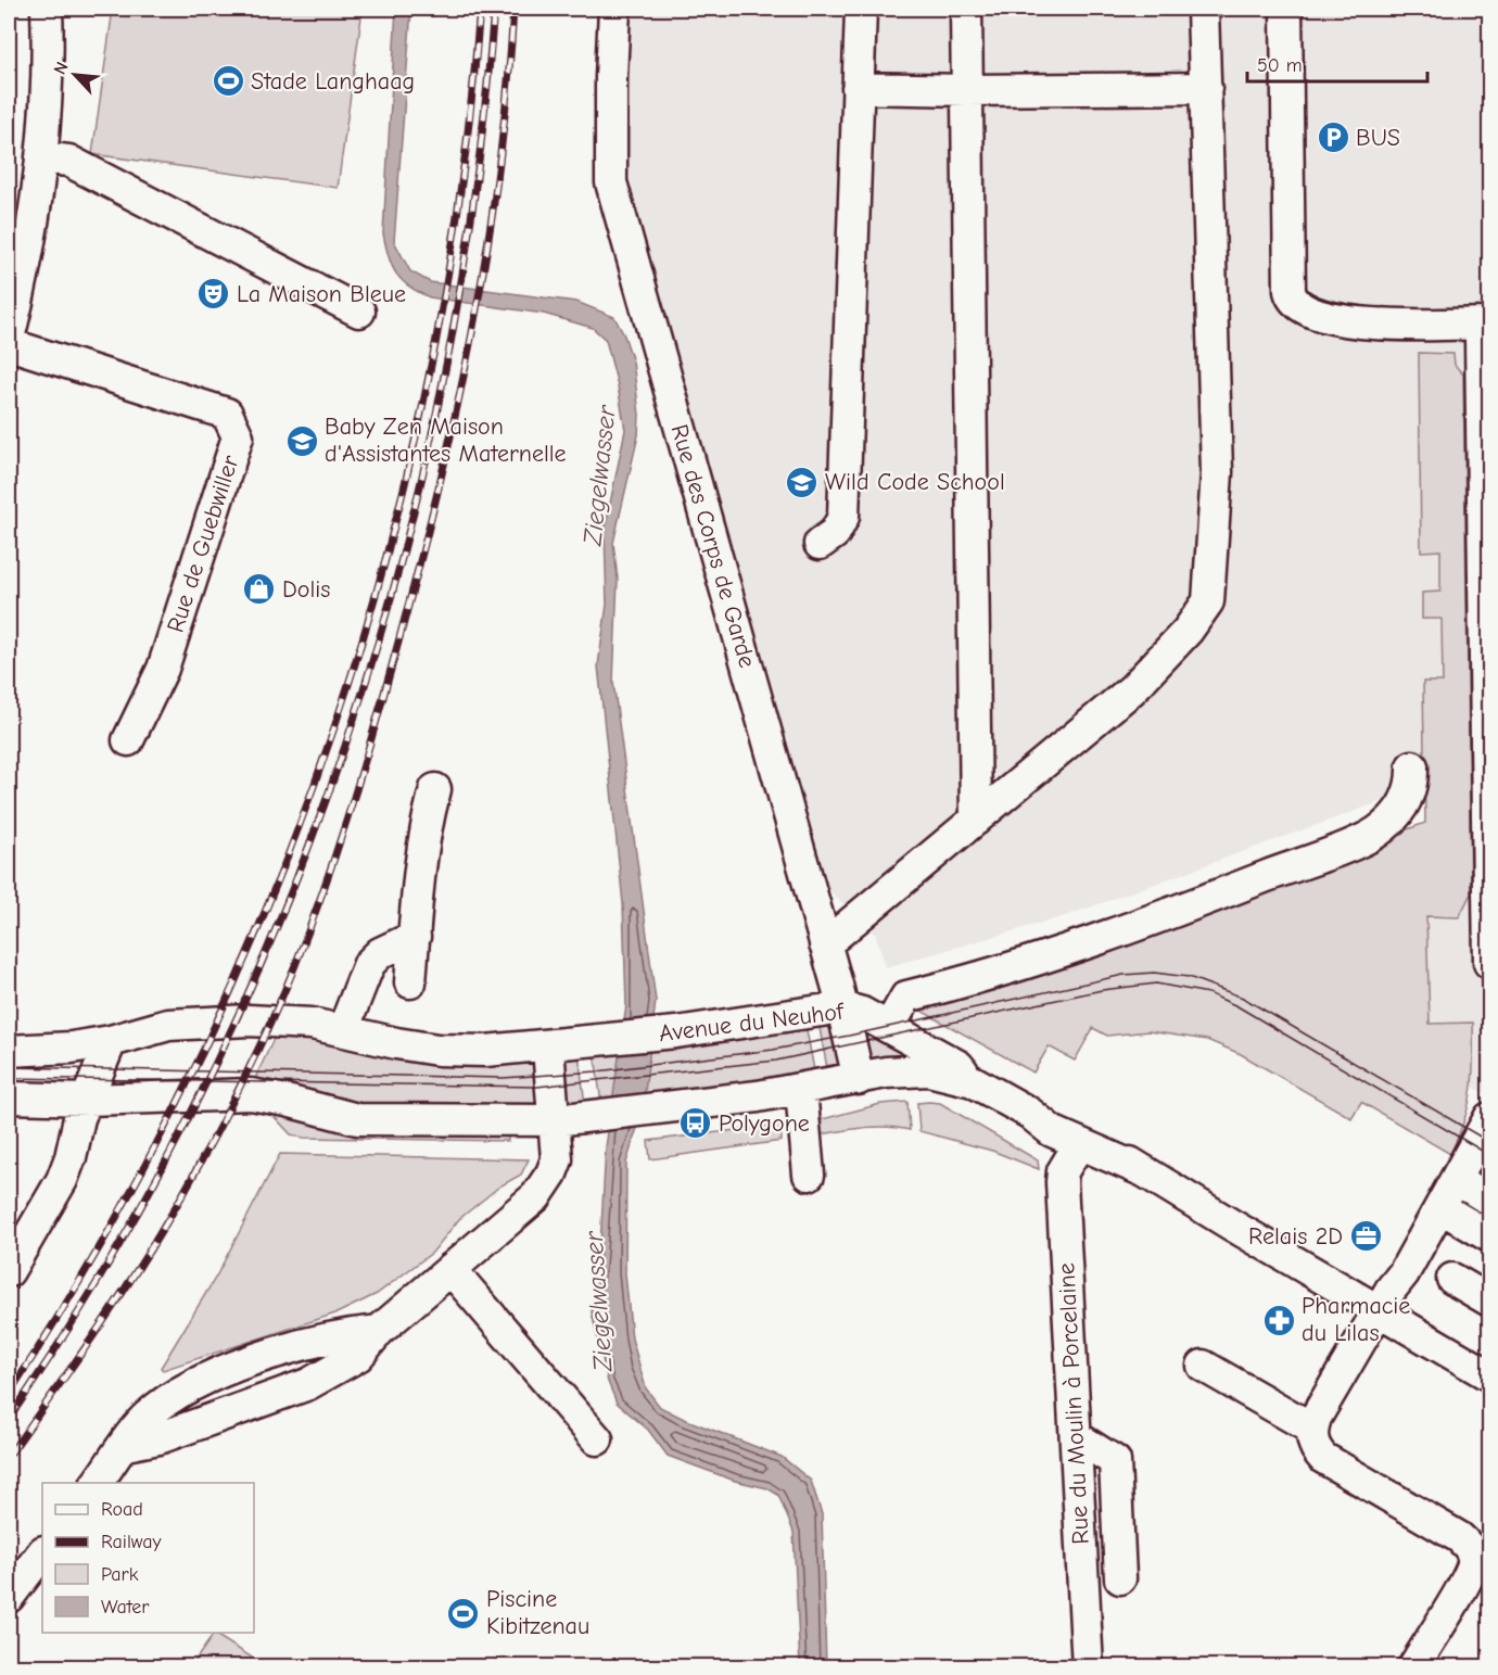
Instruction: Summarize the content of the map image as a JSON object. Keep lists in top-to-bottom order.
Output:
{
  "streets": {
    "street": [
      "Rue de Guebwiller",
      "Rue des Corps de Garde",
      "Avenue du Neuhof",
      "Rue du Moulin à Porcelaine"
    ]
  },
  "crossings": [
    ["Rue des Corps de Garde", "Avenue du Neuhof"],
    ["Avenue du Neuhof", "Rue du Moulin à Porcelaine"]
  ],
  "water": ["Ziegelwasser"],
  "places": {
    "sports": ["Stade Langhaag", "Piscine Kibitzenau"],
    "parking": ["BUS"],
    "theatre": ["La Maison Bleue"],
    "school or university": ["Baby Zen Maison d'Assistantes Maternelle", "Wild Code School"],
    "shop": ["Dolis"],
    "bus stop": ["Polygone"],
    "office": ["Relais 2D"],
    "pharmacy": ["Pharmacie du Lilas"]
  },
  "legend": [
    "Road",
    "Railway",
    "Park",
    "Water"
  ],
  "scale_bar": "50 m",
  "north": "top left"
}
